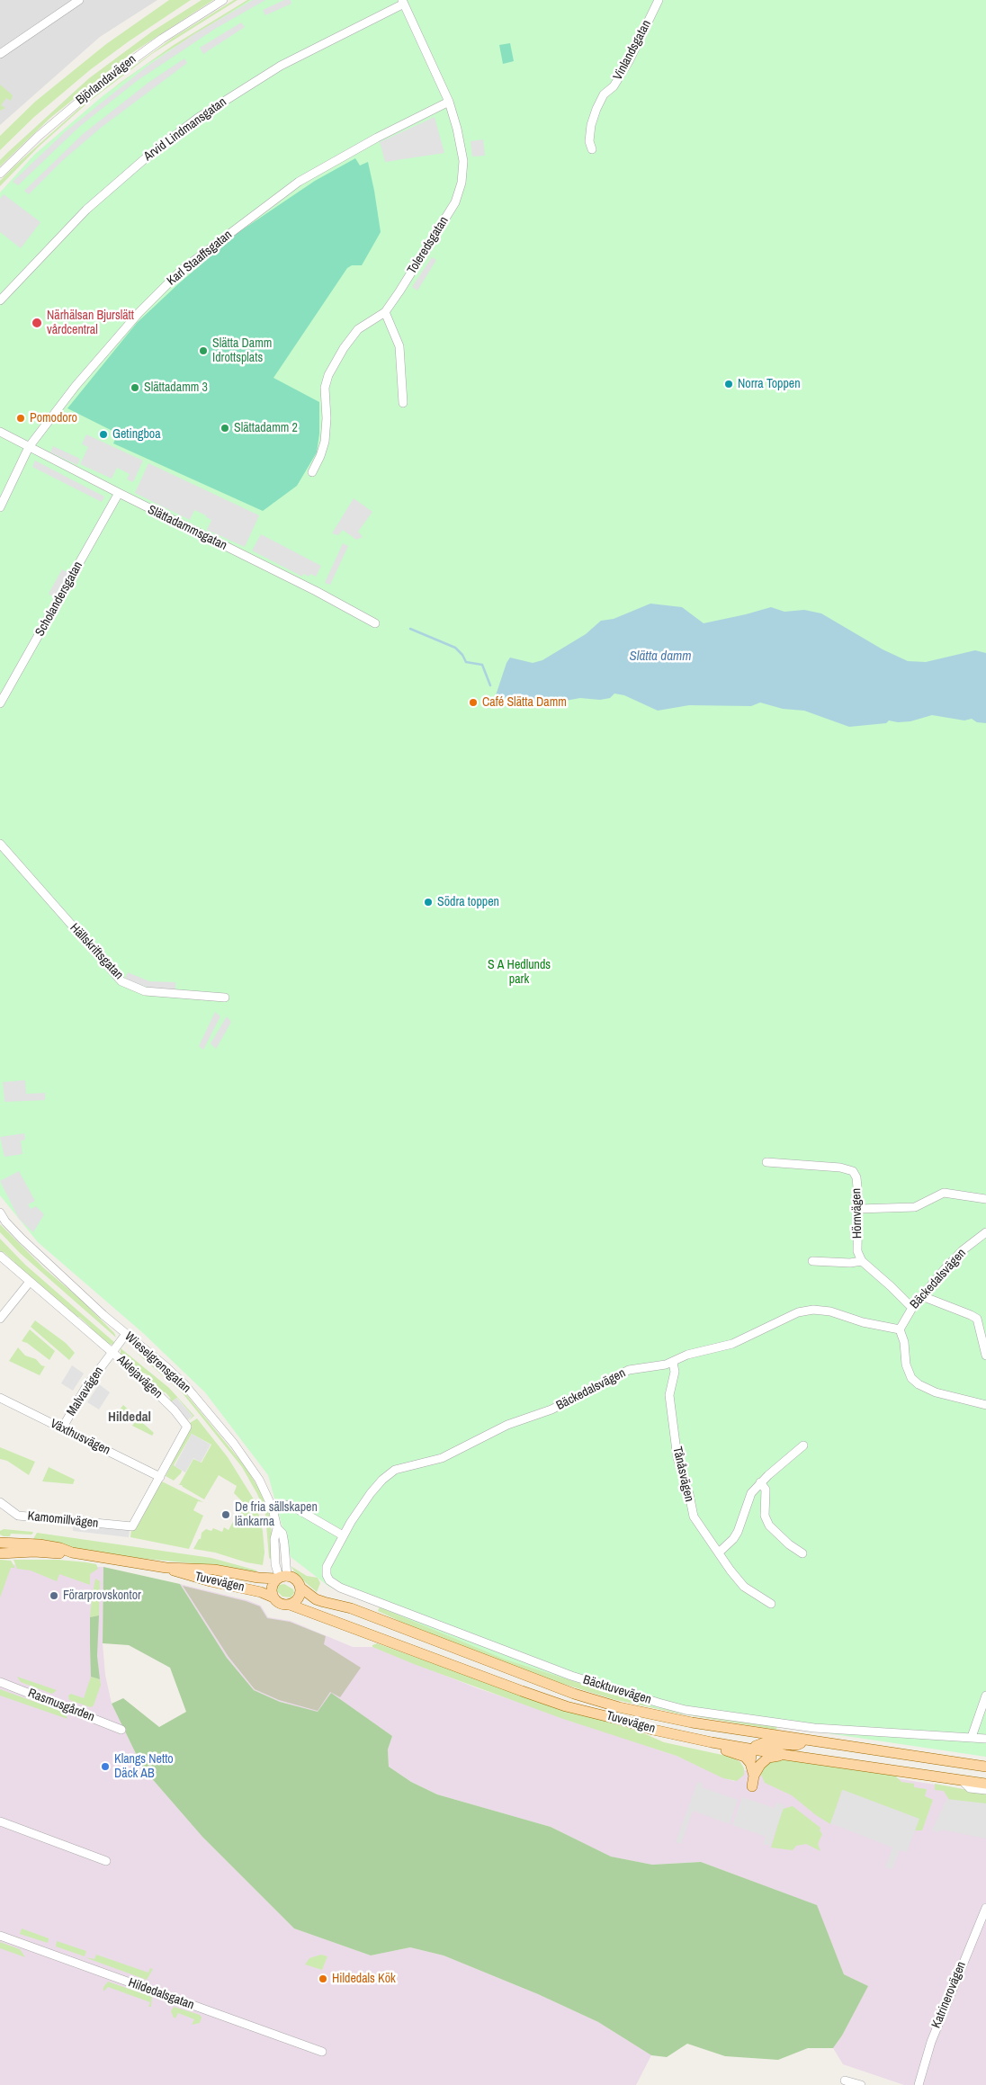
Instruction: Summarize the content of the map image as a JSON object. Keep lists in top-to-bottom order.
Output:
{
  "streets": {
    "main road": ["Tuvevägen"],
    "street": [
      "Vinlandsgatan",
      "Björlandavägen",
      "Arvid Lindmansgatan",
      "Toleredsgatan",
      "Karl Staaffsgatan",
      "Slättadammsgatan",
      "Scholandersgatan",
      "Hällskriftsgatan",
      "Hörnvägen",
      "Bäckedalsvägen",
      "Wieselgrensgatan",
      "Aklejavägen",
      "Malvavägen",
      "Växthusvägen",
      "Tånåsvägen",
      "Kamomillvägen",
      "Bäcktuvevägen",
      "Rasmusgården",
      "Hildedalsgatan",
      "Katrinerovägen"
    ]
  },
  "crossings": [
    ["Arvid Lindmansgatan", "Toleredsgatan"],
    ["Toleredsgatan", "Karl Staaffsgatan"],
    ["Karl Staaffsgatan", "Slättadammsgatan"],
    ["Slättadammsgatan", "Scholandersgatan"],
    ["Bäckedalsvägen", "Tånåsvägen"],
    ["Bäckedalsvägen", "Bäcktuvevägen"],
    ["Wieselgrensgatan", "Malvavägen"],
    ["Wieselgrensgatan", "Tuvevägen"],
    ["Aklejavägen", "Malvavägen"],
    ["Aklejavägen", "Växthusvägen"],
    ["Aklejavägen", "Kamomillvägen"],
    ["Malvavägen", "Växthusvägen"]
  ],
  "districts": ["Hildedal"],
  "water": ["Slätta damm"],
  "parks": ["S A Hedlunds park"],
  "places": [
    "Närhälsan Bjurslätt vårdcentral",
    "Slätta Damm Idrottsplats",
    "Norra Toppen",
    "Slättadamm 3",
    "Pomodoro",
    "Slättadamm 2",
    "Getingboa",
    "Café Slätta Damm",
    "Södra toppen",
    "De fria sällskapen länkarna",
    "Förarprovskontor",
    "Klangs Netto Däck AB",
    "Hildedals Kök"
  ]
}
